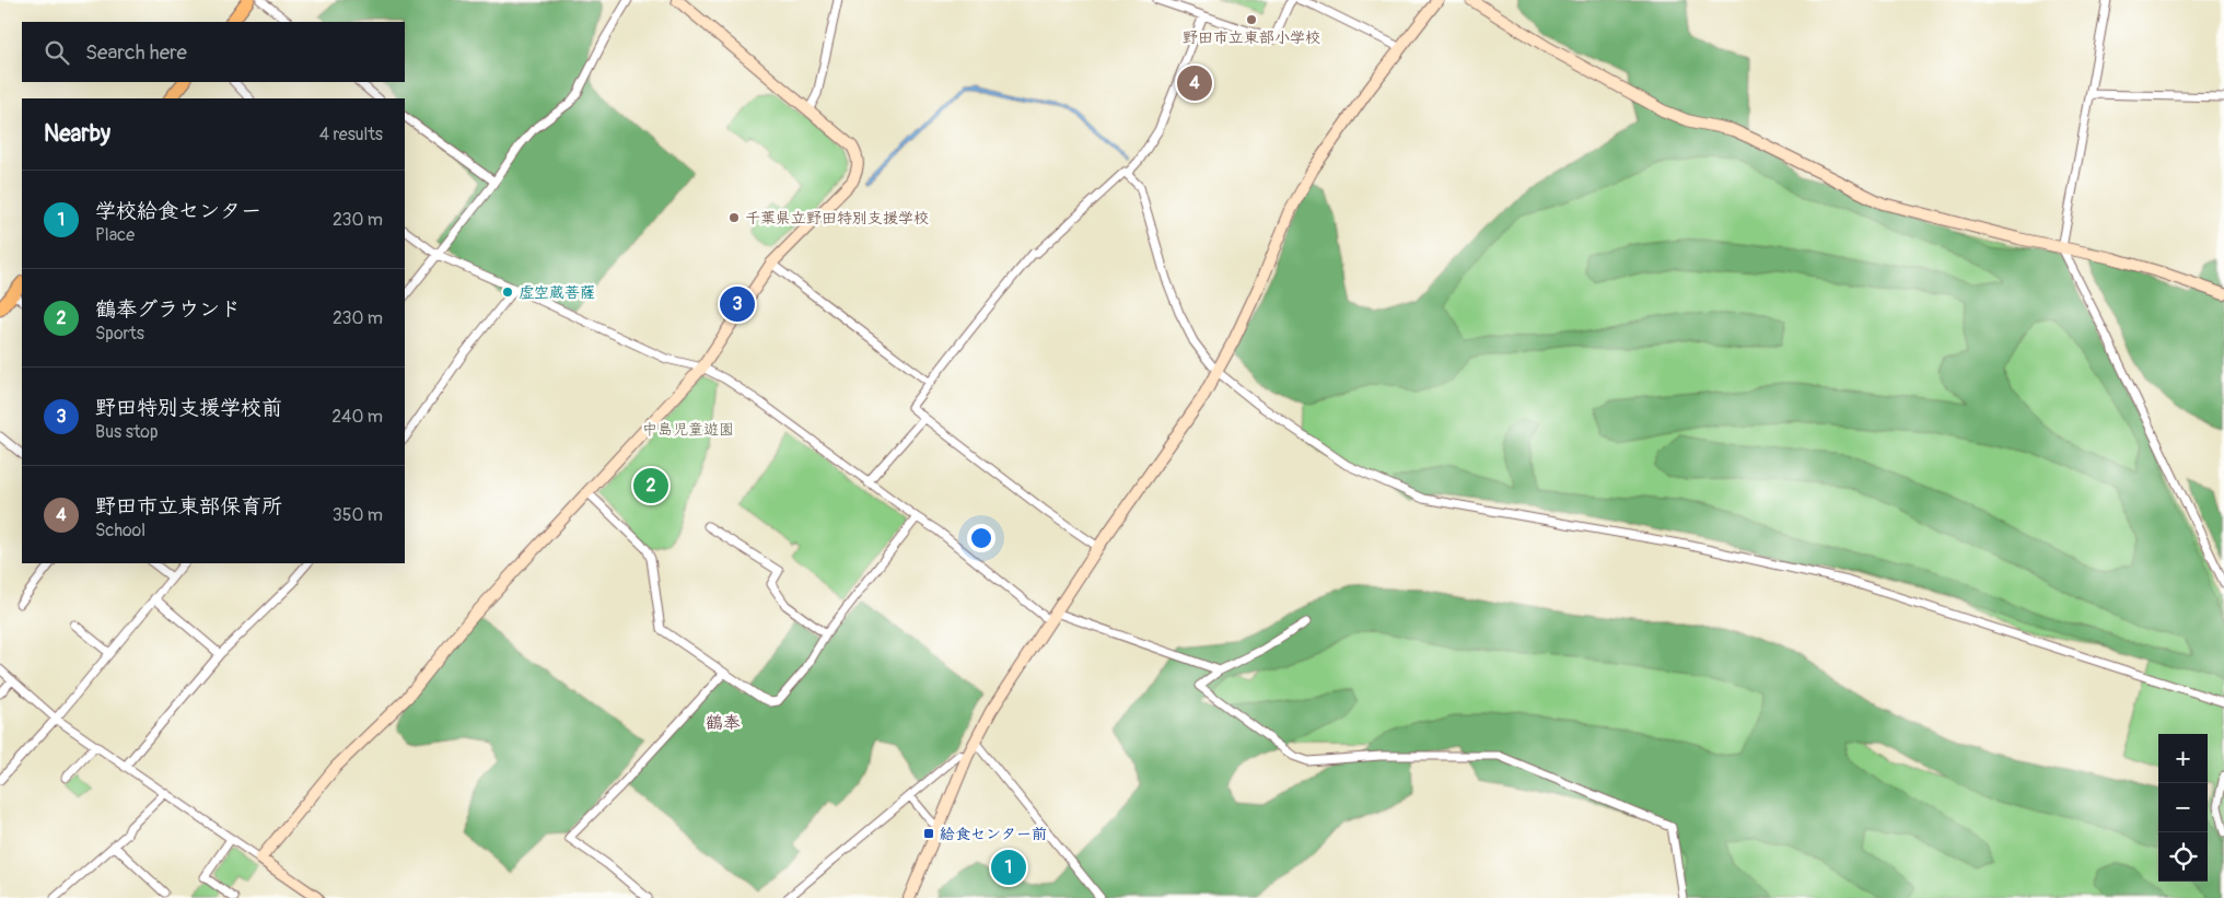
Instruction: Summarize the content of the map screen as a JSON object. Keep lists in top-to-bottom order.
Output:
{
  "districts": ["鶴奉"],
  "parks": ["中島児童遊園"],
  "places": {
    "other": ["野田市立東部小学校", "千葉県立野田特別支援学校", "虚空蔵菩薩"],
    "transit": ["給食センター前"]
  },
  "page": {
    "search": "Search here",
    "pins": [
      "4",
      "3",
      "2",
      "1"
    ],
    "heading": ["Nearby", "4 results"],
    "list": [
      {
        "mark": "1",
        "name": "学校給食センター",
        "note": "Place",
        "value": "230 m"
      },
      {
        "mark": "2",
        "name": "鶴奉グラウンド",
        "note": "Sports",
        "value": "230 m"
      },
      {
        "mark": "3",
        "name": "野田特別支援学校前",
        "note": "Bus stop",
        "value": "240 m"
      },
      {
        "mark": "4",
        "name": "野田市立東部保育所",
        "note": "School",
        "value": "350 m"
      }
    ],
    "map_buttons": ["+", "−"]
  }
}
